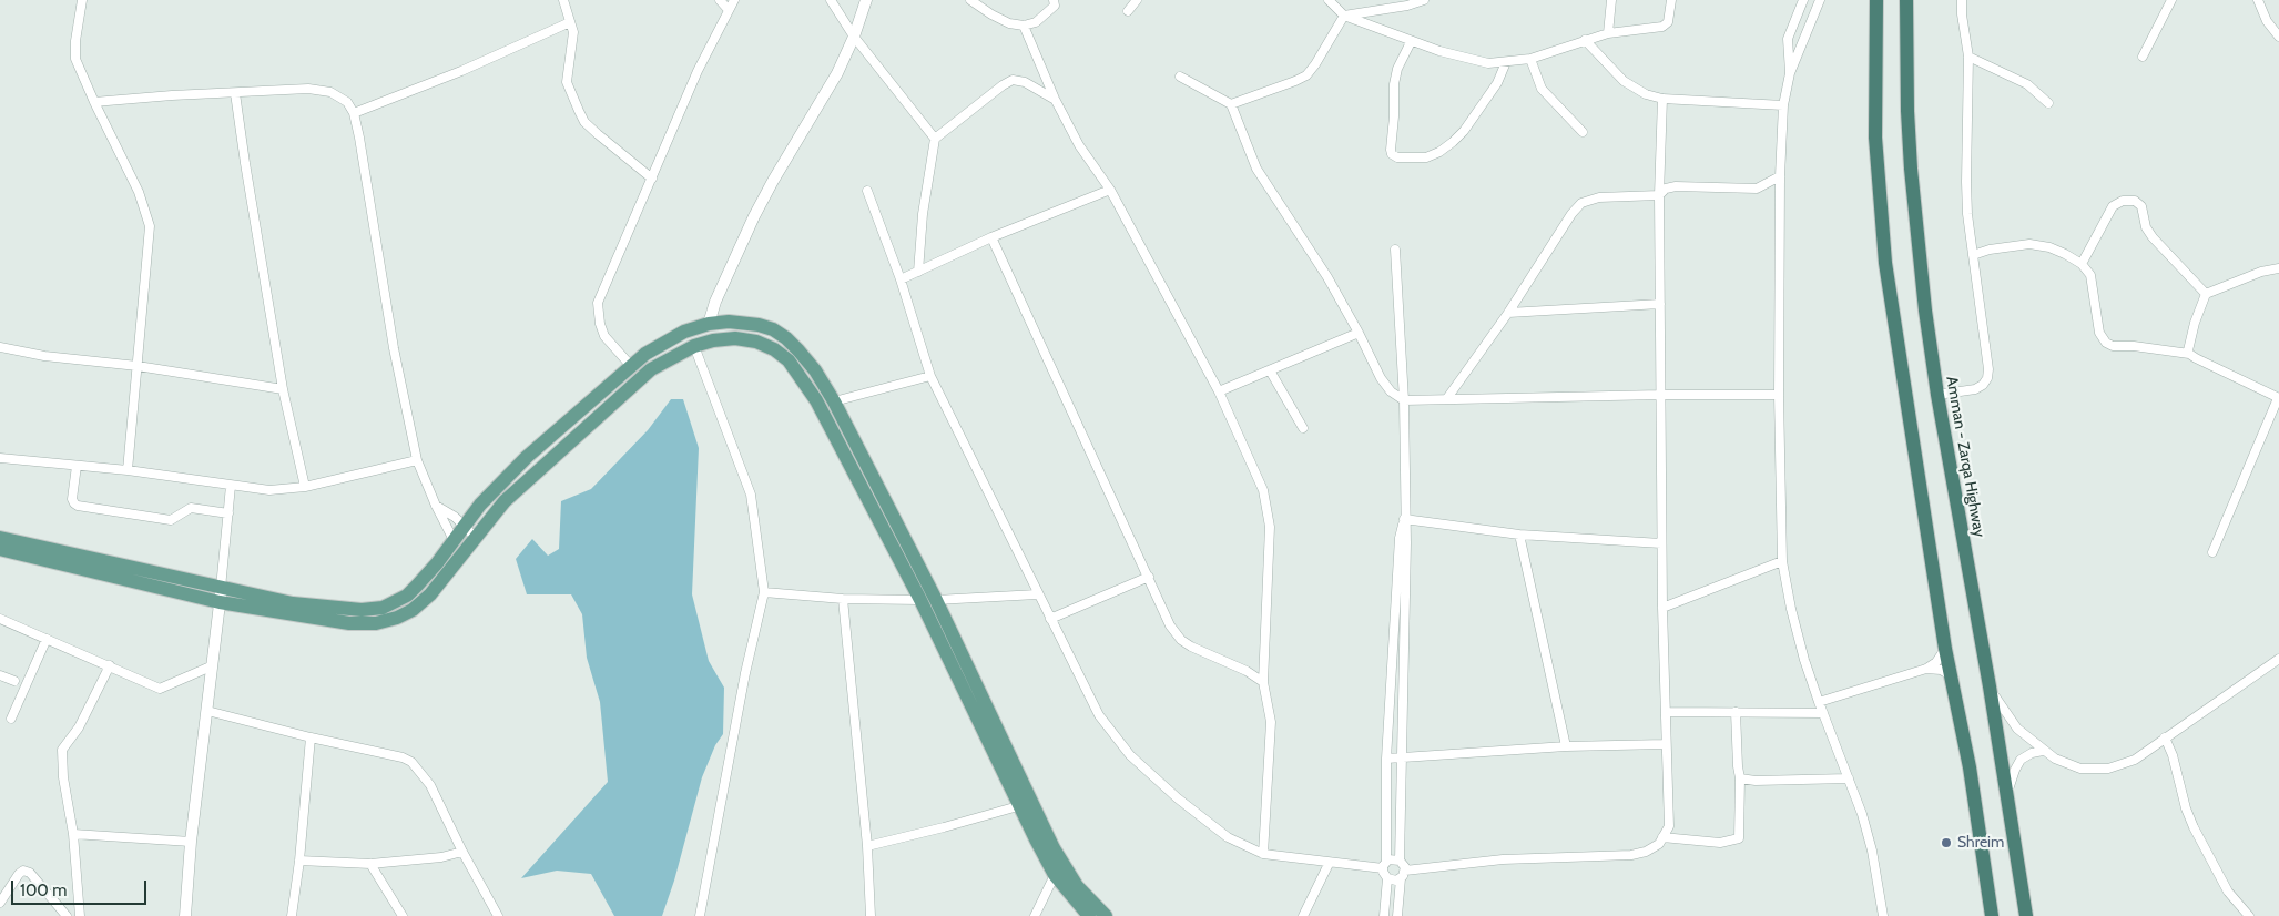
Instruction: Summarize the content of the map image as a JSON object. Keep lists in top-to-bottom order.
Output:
{
  "streets": {
    "highway": ["Amman - Zarqa Highway"]
  },
  "places": ["Shreim"],
  "scale_bar": "100 m"
}
